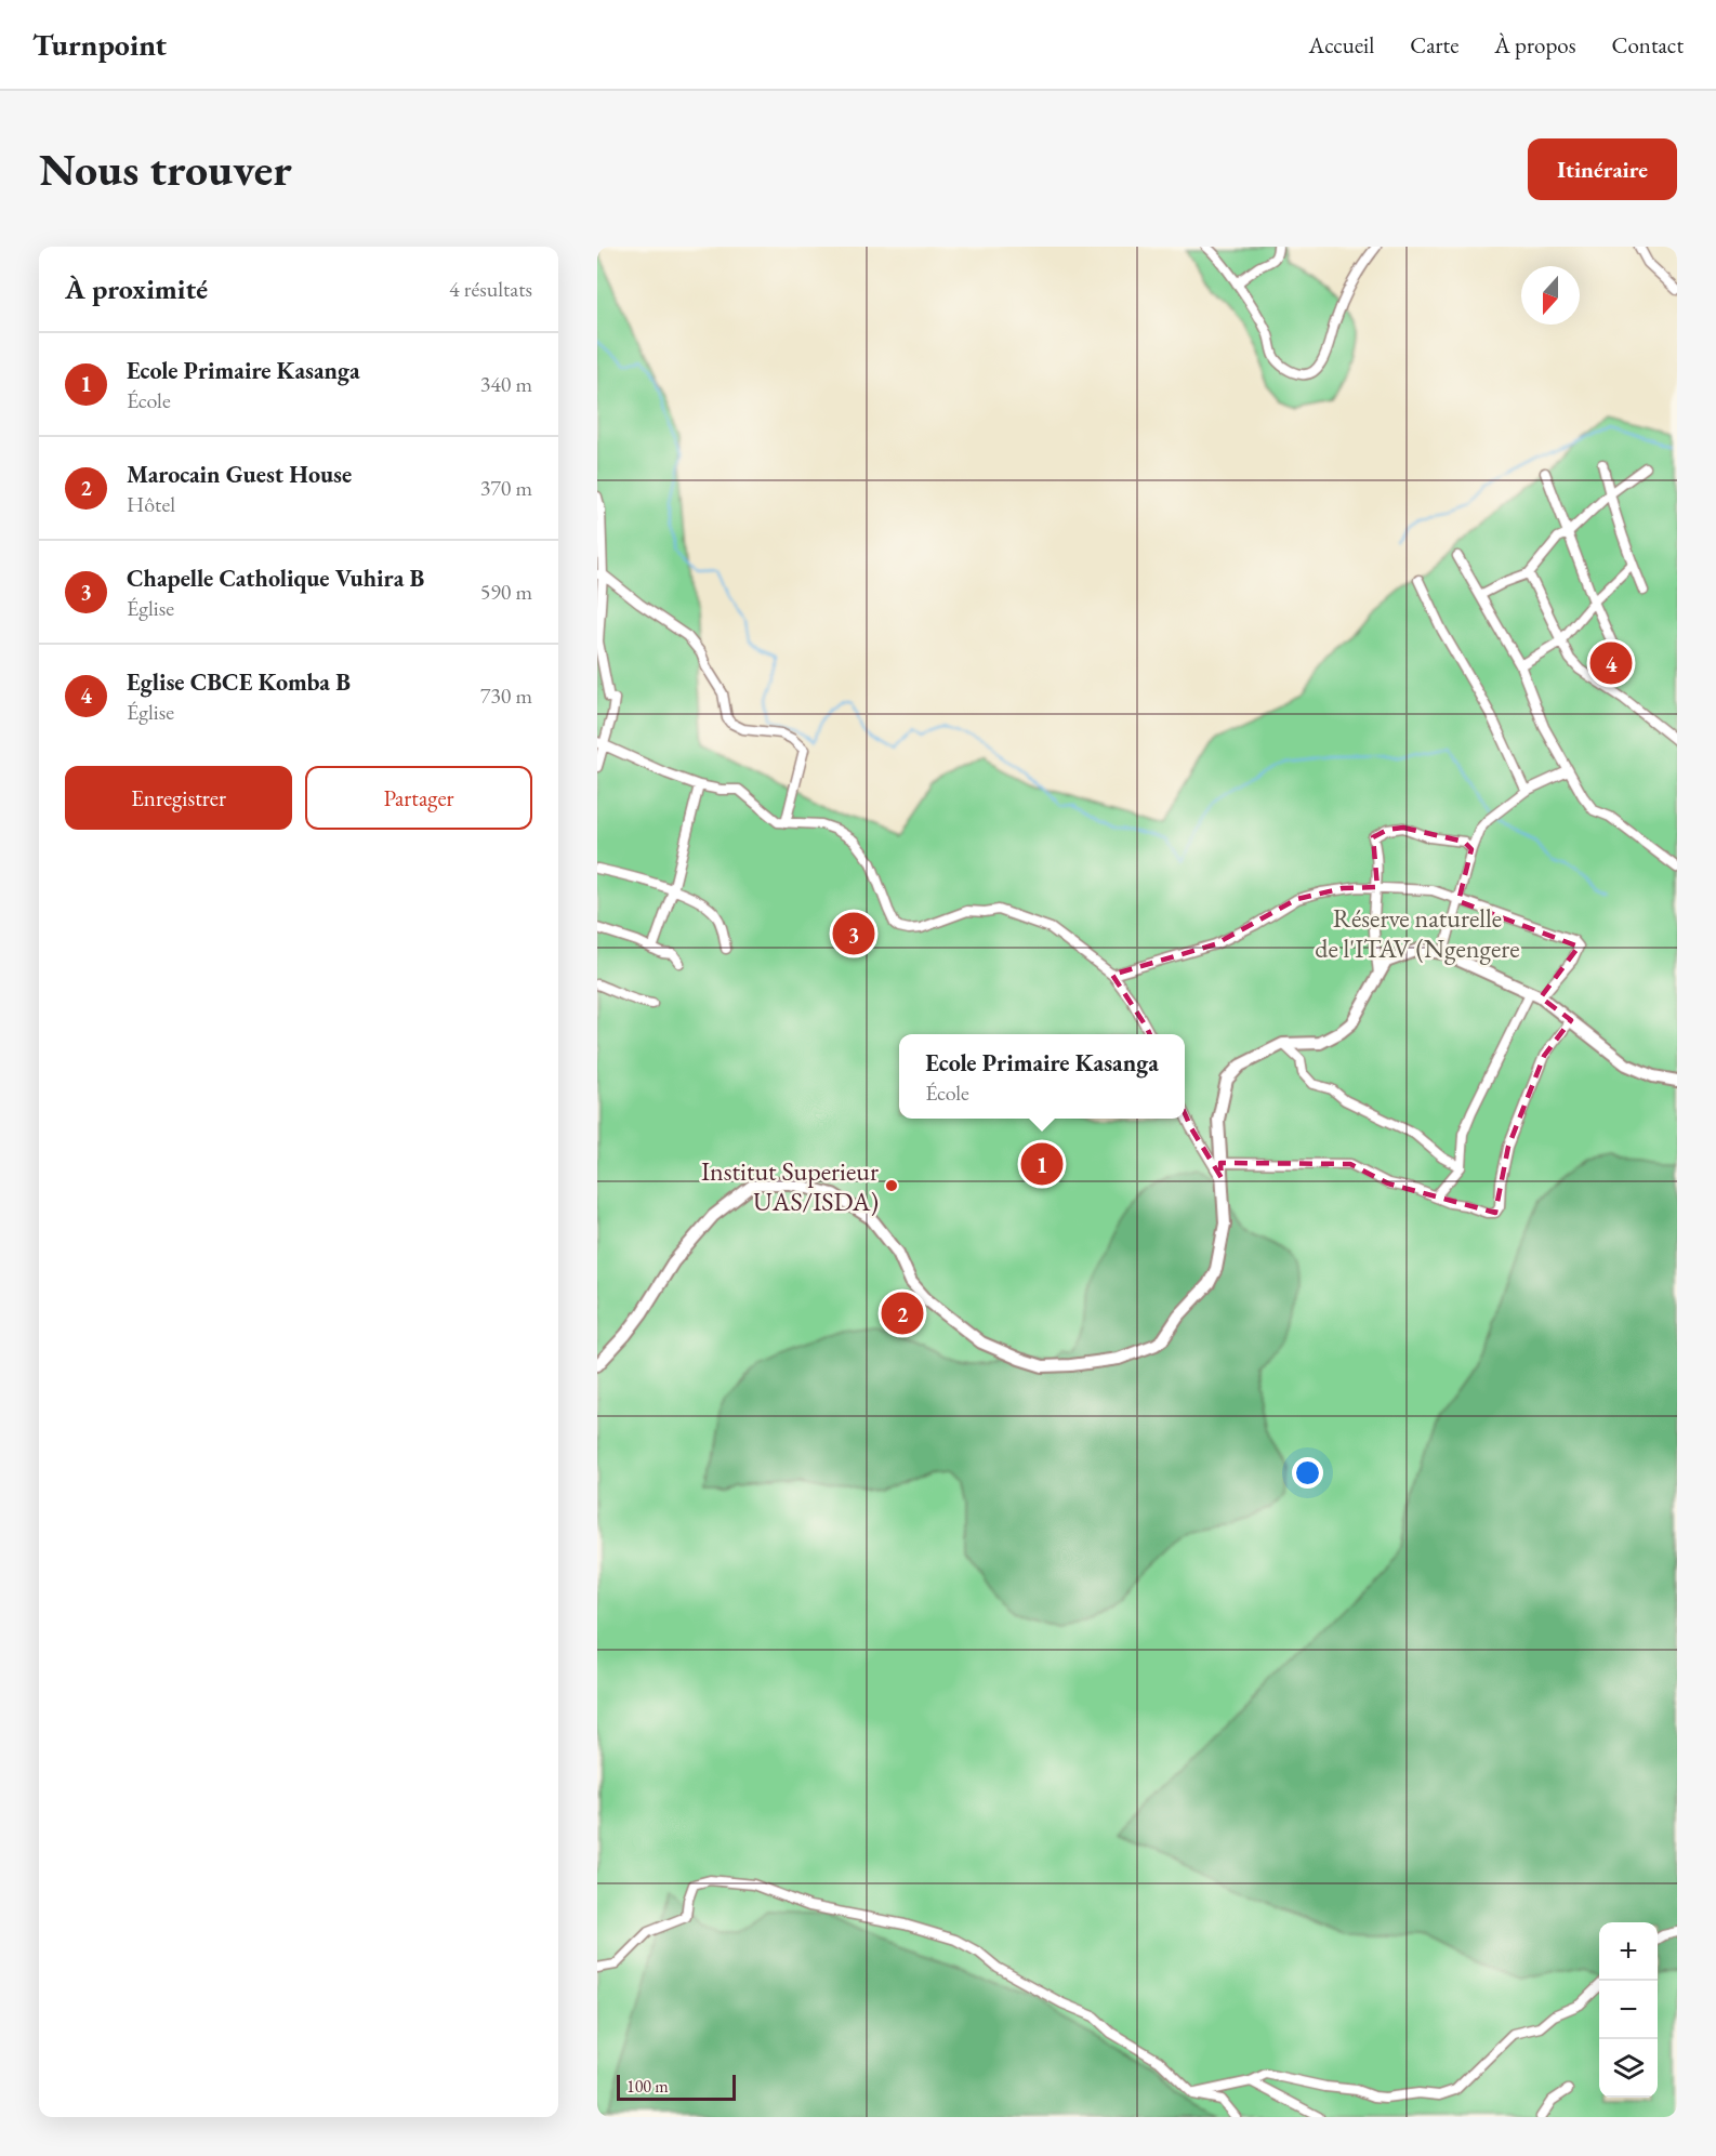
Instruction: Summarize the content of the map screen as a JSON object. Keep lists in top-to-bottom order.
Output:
{
  "parks": ["Réserve naturelle de l'ITAV (Ngengere"],
  "places": ["Institut Superieur UAS/ISDA)"],
  "scale_bar": "100 m",
  "north": "bottom",
  "page": {
    "header": "Turnpoint",
    "nav": [
      "Accueil",
      "Carte",
      "À propos",
      "Contact"
    ],
    "buttons": [
      "Itinéraire",
      ["Enregistrer", "Partager"]
    ],
    "title": "Nous trouver",
    "heading": ["À proximité", "4 résultats"],
    "list": [
      {
        "mark": "1",
        "name": "Ecole Primaire Kasanga",
        "note": "École",
        "value": "340 m"
      },
      {
        "mark": "2",
        "name": "Marocain Guest House",
        "note": "Hôtel",
        "value": "370 m"
      },
      {
        "mark": "3",
        "name": "Chapelle Catholique Vuhira B",
        "note": "Église",
        "value": "590 m"
      },
      {
        "mark": "4",
        "name": "Eglise CBCE Komba B",
        "note": "Église",
        "value": "730 m"
      }
    ],
    "pins": [
      "4",
      "3",
      "1",
      "2"
    ],
    "popup": ["Ecole Primaire Kasanga", "École"],
    "map_buttons": ["+", "−"],
    "scale": "100 m"
  }
}
